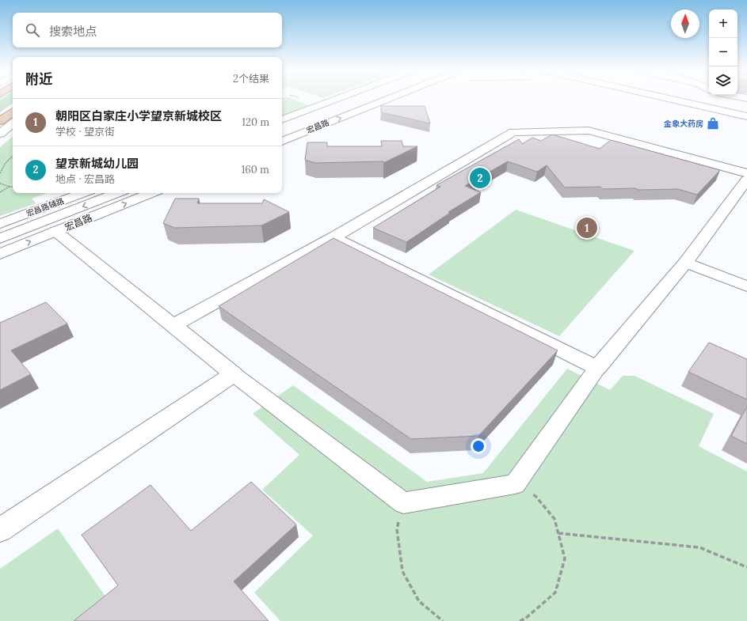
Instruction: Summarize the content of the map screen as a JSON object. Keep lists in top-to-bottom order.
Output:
{
  "streets": {
    "street": ["宏昌路", "宏昌路辅路"]
  },
  "places": {
    "shop": ["金象大药房"]
  },
  "north": "top",
  "page": {
    "map_buttons": ["+", "−"],
    "search": "搜索地点",
    "heading": ["附近", "2个结果"],
    "list": [
      {
        "mark": "1",
        "name": "朝阳区白家庄小学望京新城校区",
        "note": "学校 · 望京街",
        "value": "120 m"
      },
      {
        "mark": "2",
        "name": "望京新城幼儿园",
        "note": "地点 · 宏昌路",
        "value": "160 m"
      }
    ],
    "pins": ["2", "1"]
  }
}
